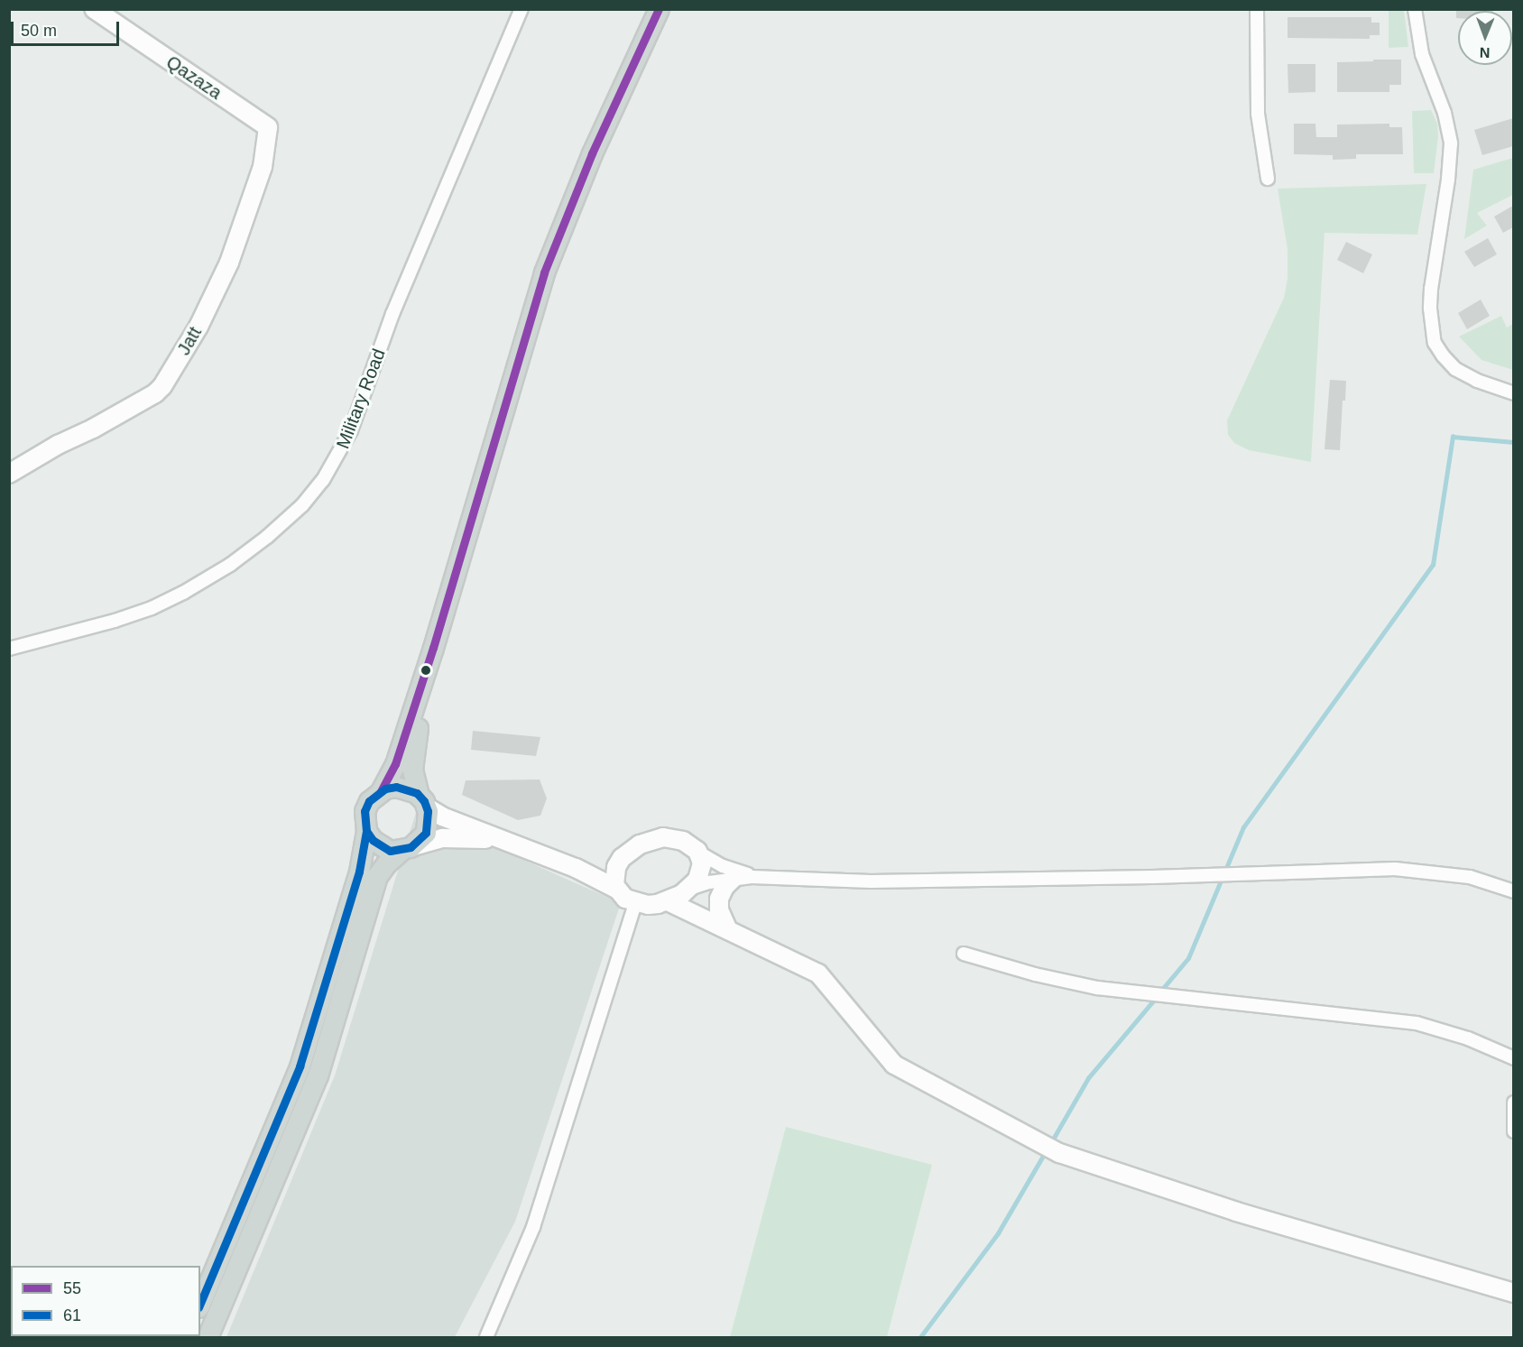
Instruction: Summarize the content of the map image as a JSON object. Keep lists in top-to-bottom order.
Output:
{
  "streets": {
    "street": ["Qazaza", "Jatt", "Military Road"]
  },
  "crossings": [
    ["Qazaza", "Jatt"]
  ],
  "lines": ["transit line 55", "transit line 61"],
  "legend": ["55", "61"],
  "scale_bar": "50 m",
  "north": "bottom"
}
